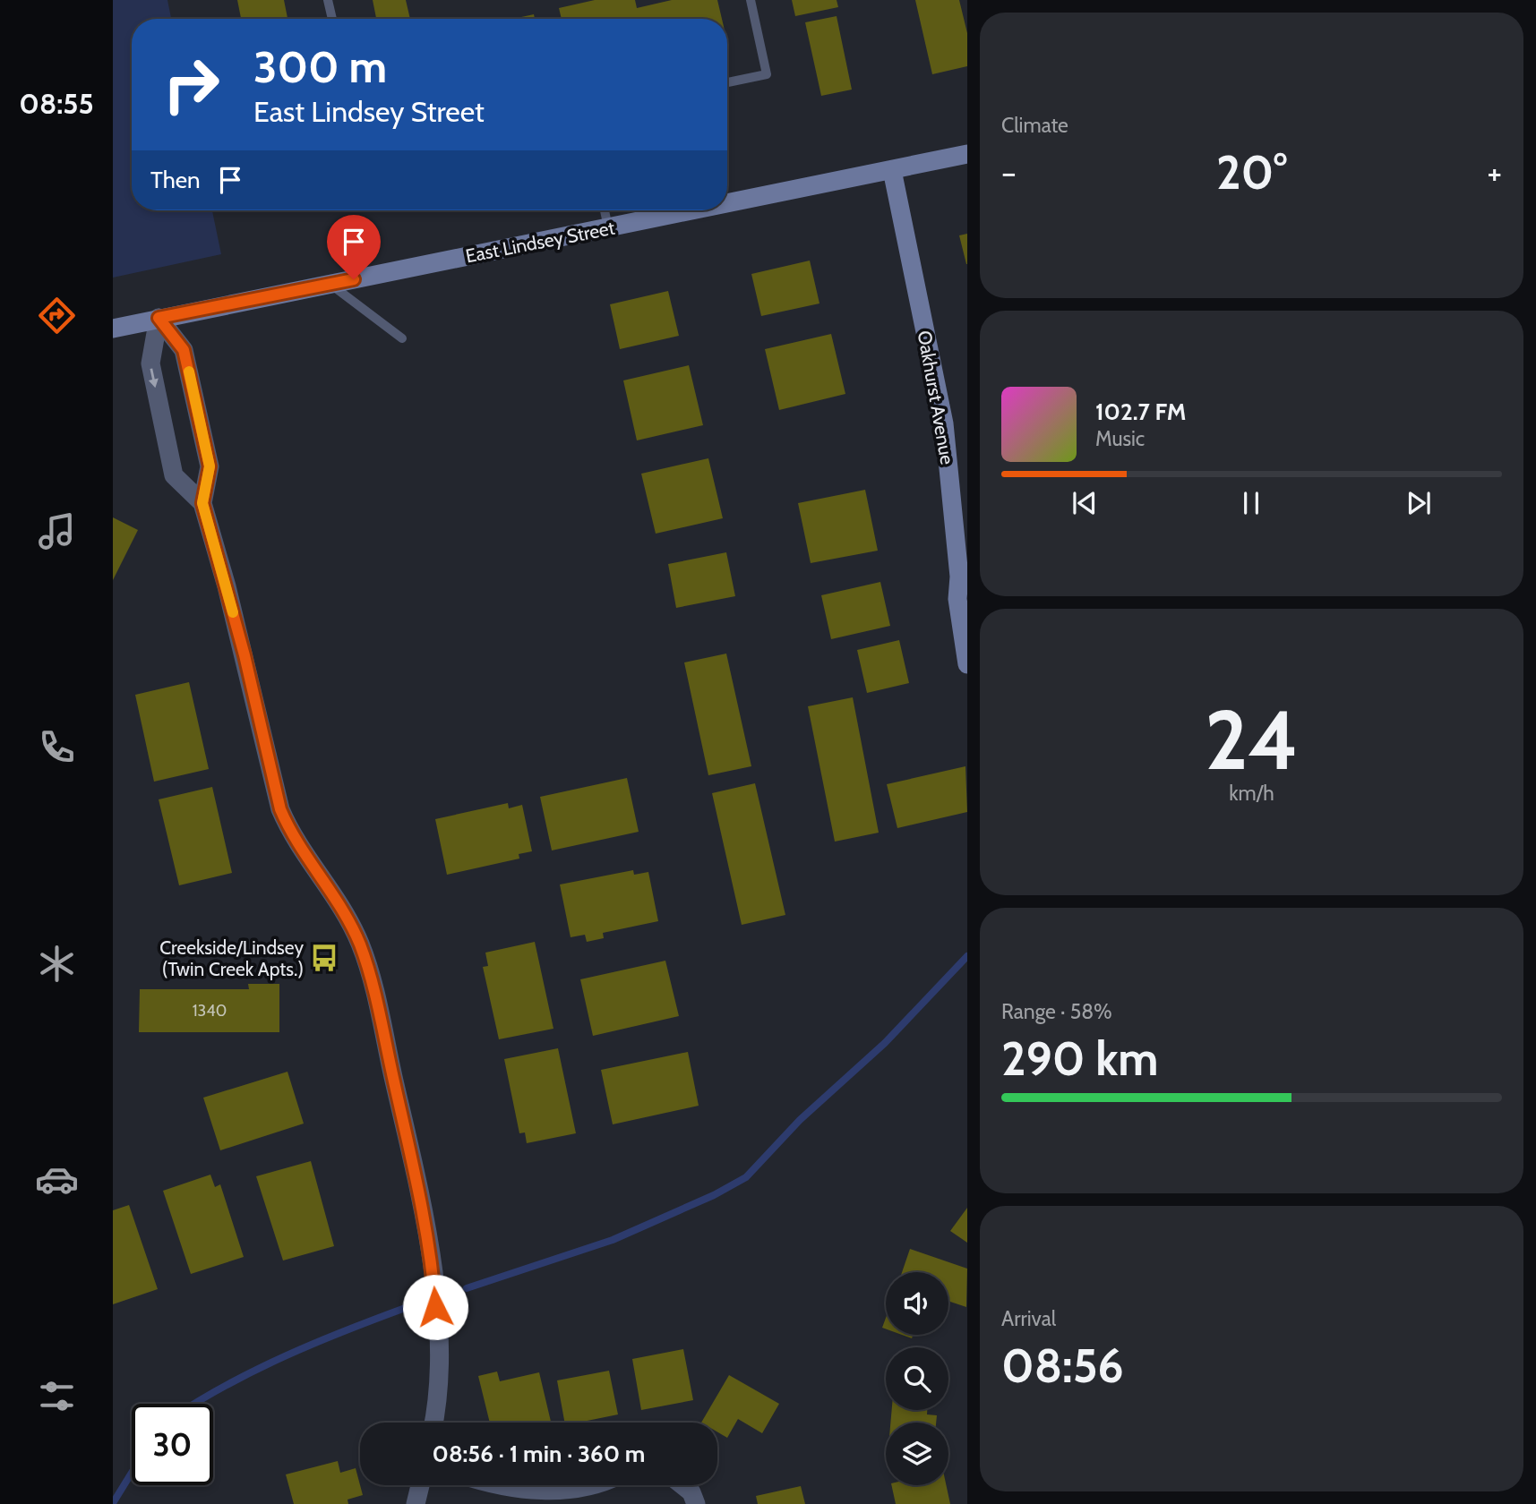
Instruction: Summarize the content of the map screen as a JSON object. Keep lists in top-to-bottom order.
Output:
{
  "streets": {
    "street": ["East Lindsey Street", "Oakhurst Avenue"]
  },
  "crossings": [
    ["East Lindsey Street", "Oakhurst Avenue"]
  ],
  "places": {
    "bus stop": ["Creekside/Lindsey (Twin Creek Apts.)"]
  },
  "house_numbers": ["1340"],
  "page": {
    "tabs": "08:55",
    "tile": [
      "Climate",
      ["24", "km/h"],
      ["Range · 58%", "290 km"],
      ["Arrival", "08:56"]
    ],
    "turn": ["300 m", "East Lindsey Street"],
    "heat": ["−", "20°", "+"],
    "then": "Then",
    "song": ["102.7 FM", "Music"],
    "limit": "30",
    "trip": "08:56 · 1 min · 360 m"
  }
}
